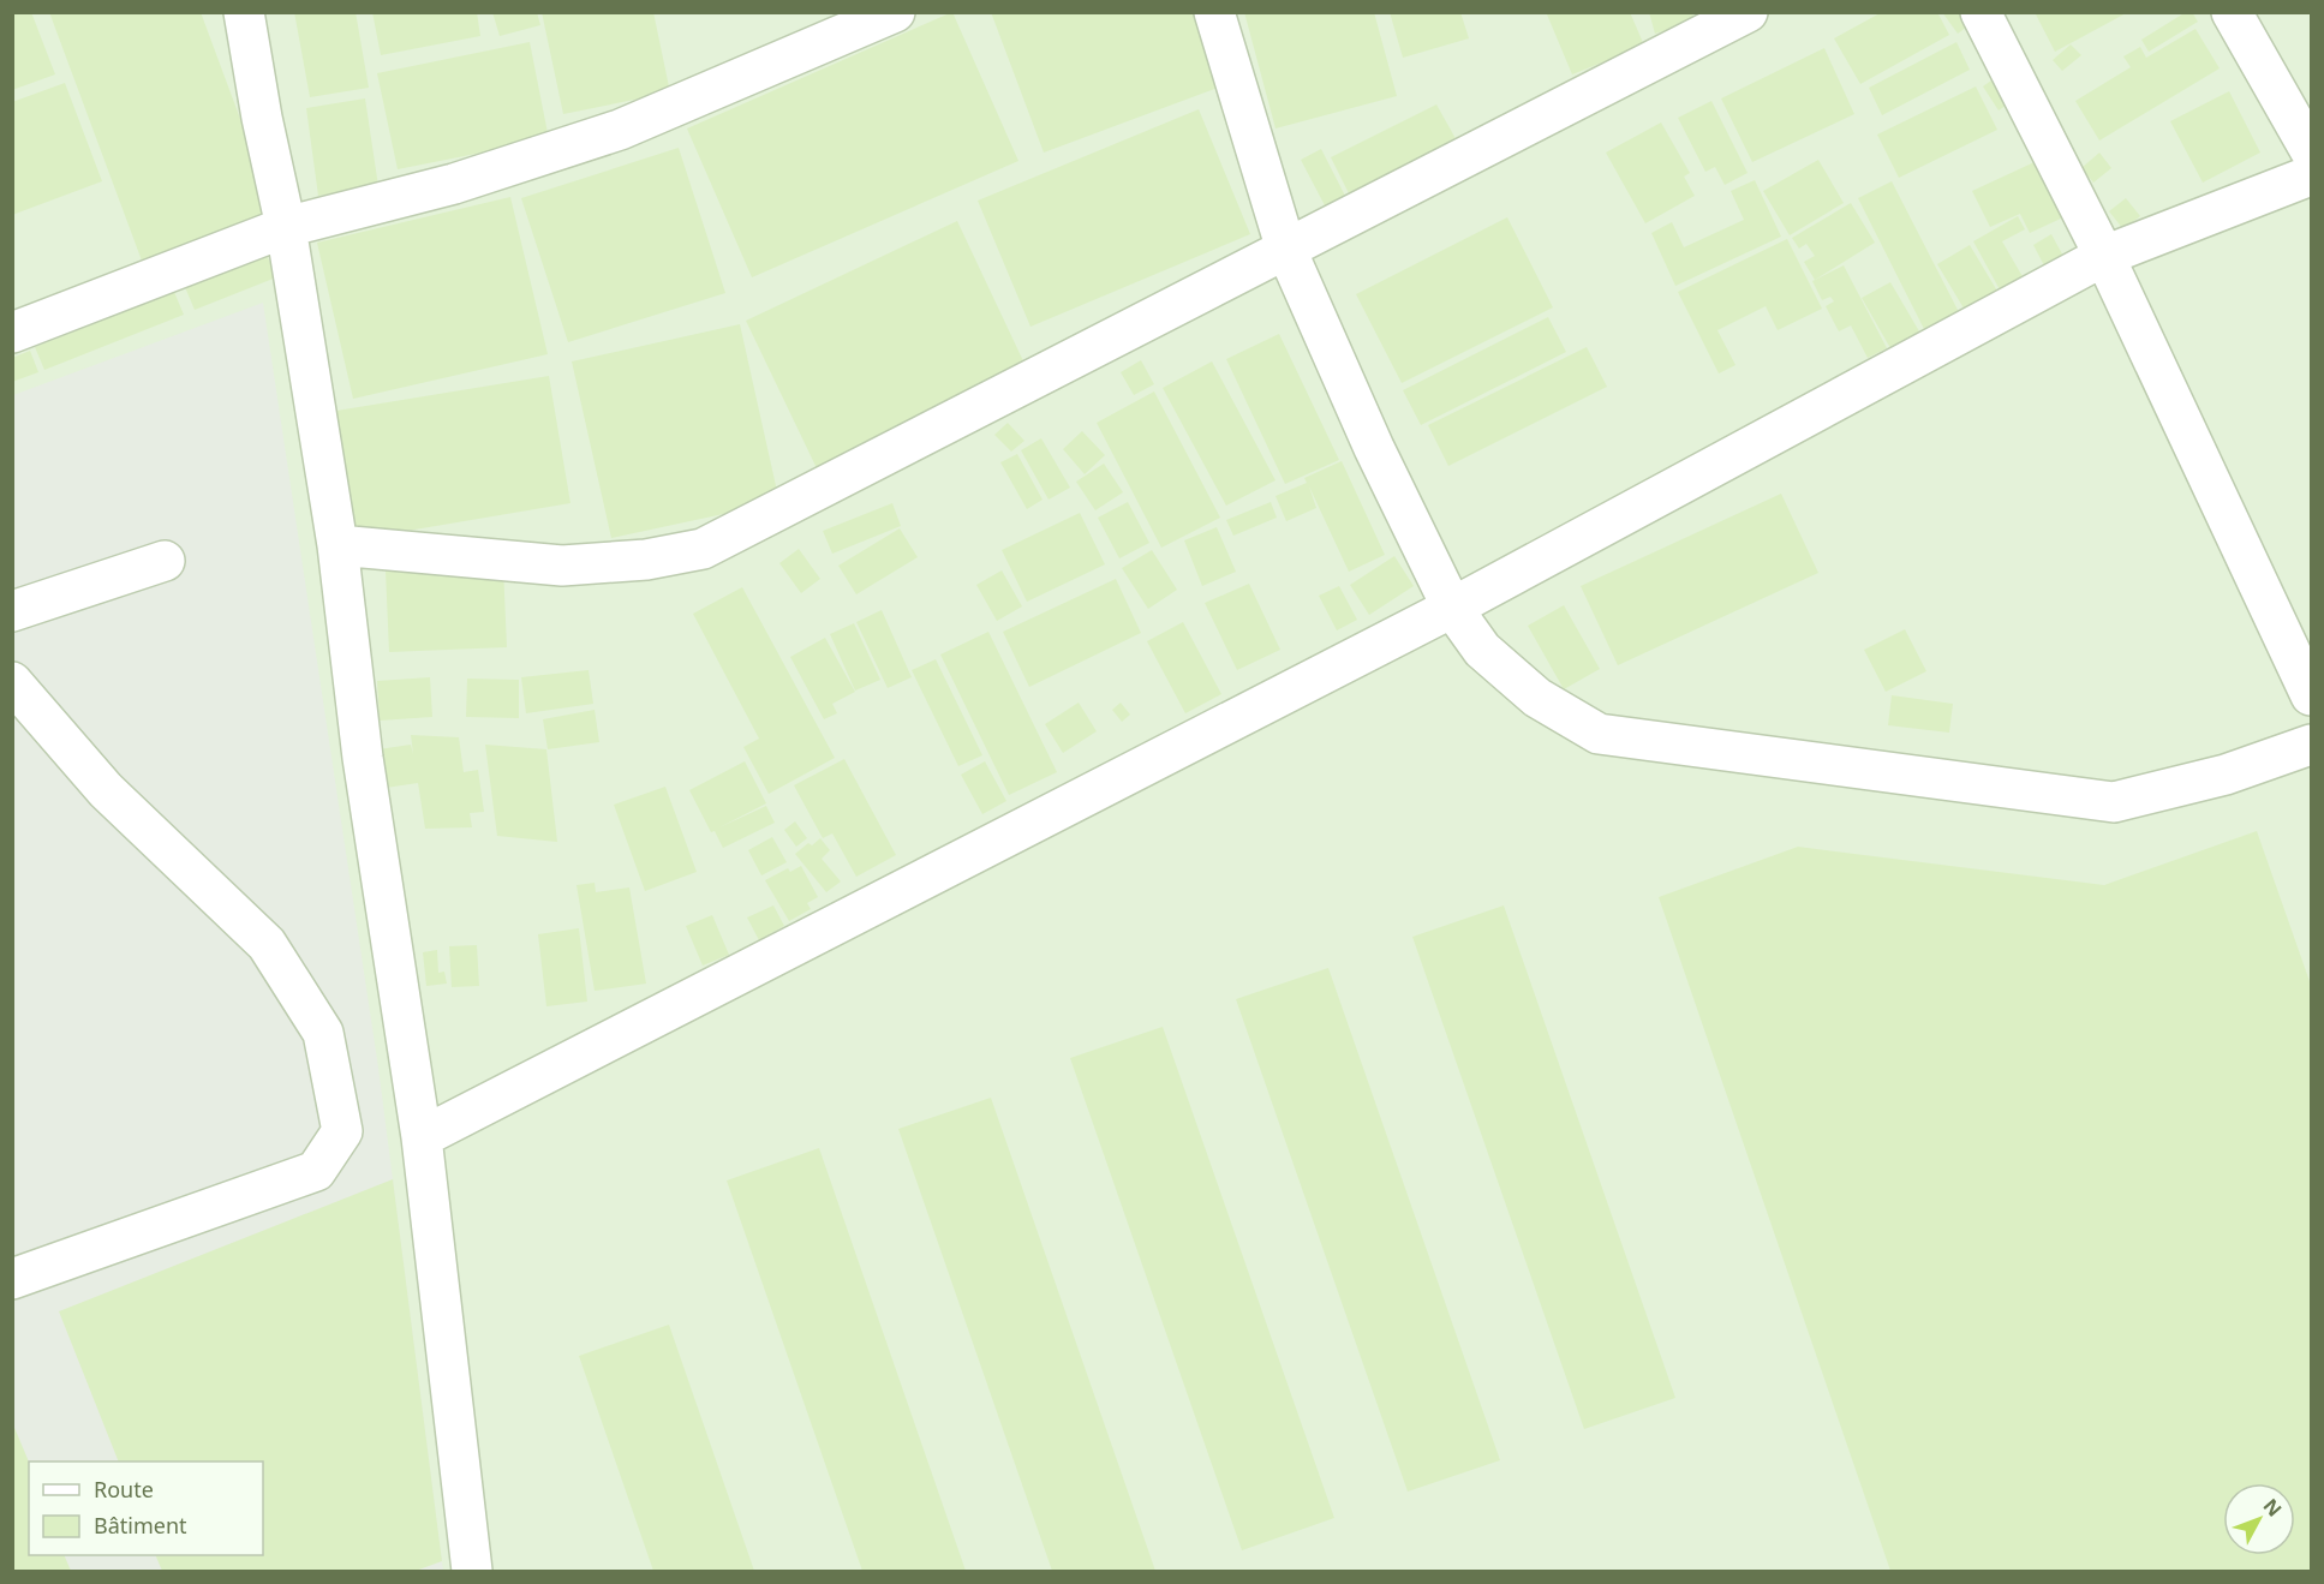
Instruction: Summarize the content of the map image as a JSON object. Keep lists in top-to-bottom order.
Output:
{
  "legend": ["Route", "Bâtiment"],
  "north": "top right"
}
